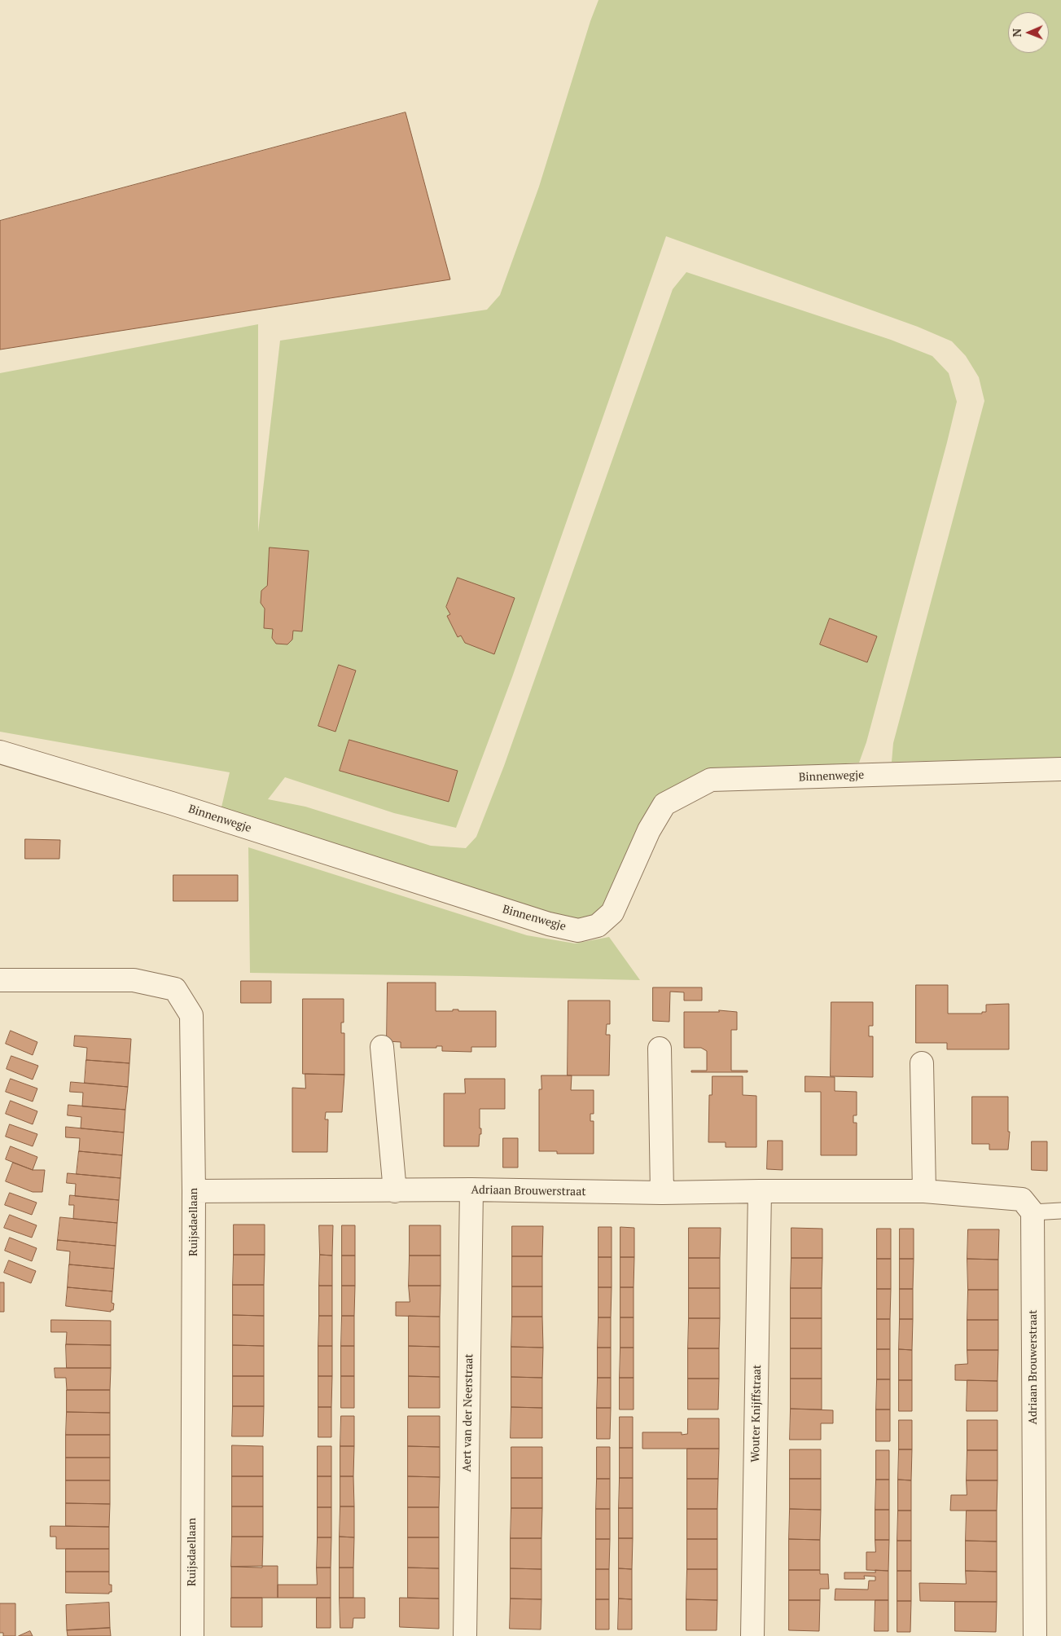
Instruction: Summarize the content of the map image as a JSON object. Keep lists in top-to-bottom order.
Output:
{
  "streets": {
    "street": [
      "Binnenwegje",
      "Adriaan Brouwerstraat",
      "Ruijsdaellaan",
      "Aert van der Neerstraat",
      "Wouter Knijffstraat"
    ]
  },
  "crossings": [
    ["Adriaan Brouwerstraat", "Ruijsdaellaan"],
    ["Adriaan Brouwerstraat", "Aert van der Neerstraat"],
    ["Adriaan Brouwerstraat", "Wouter Knijffstraat"]
  ],
  "north": "left"
}
